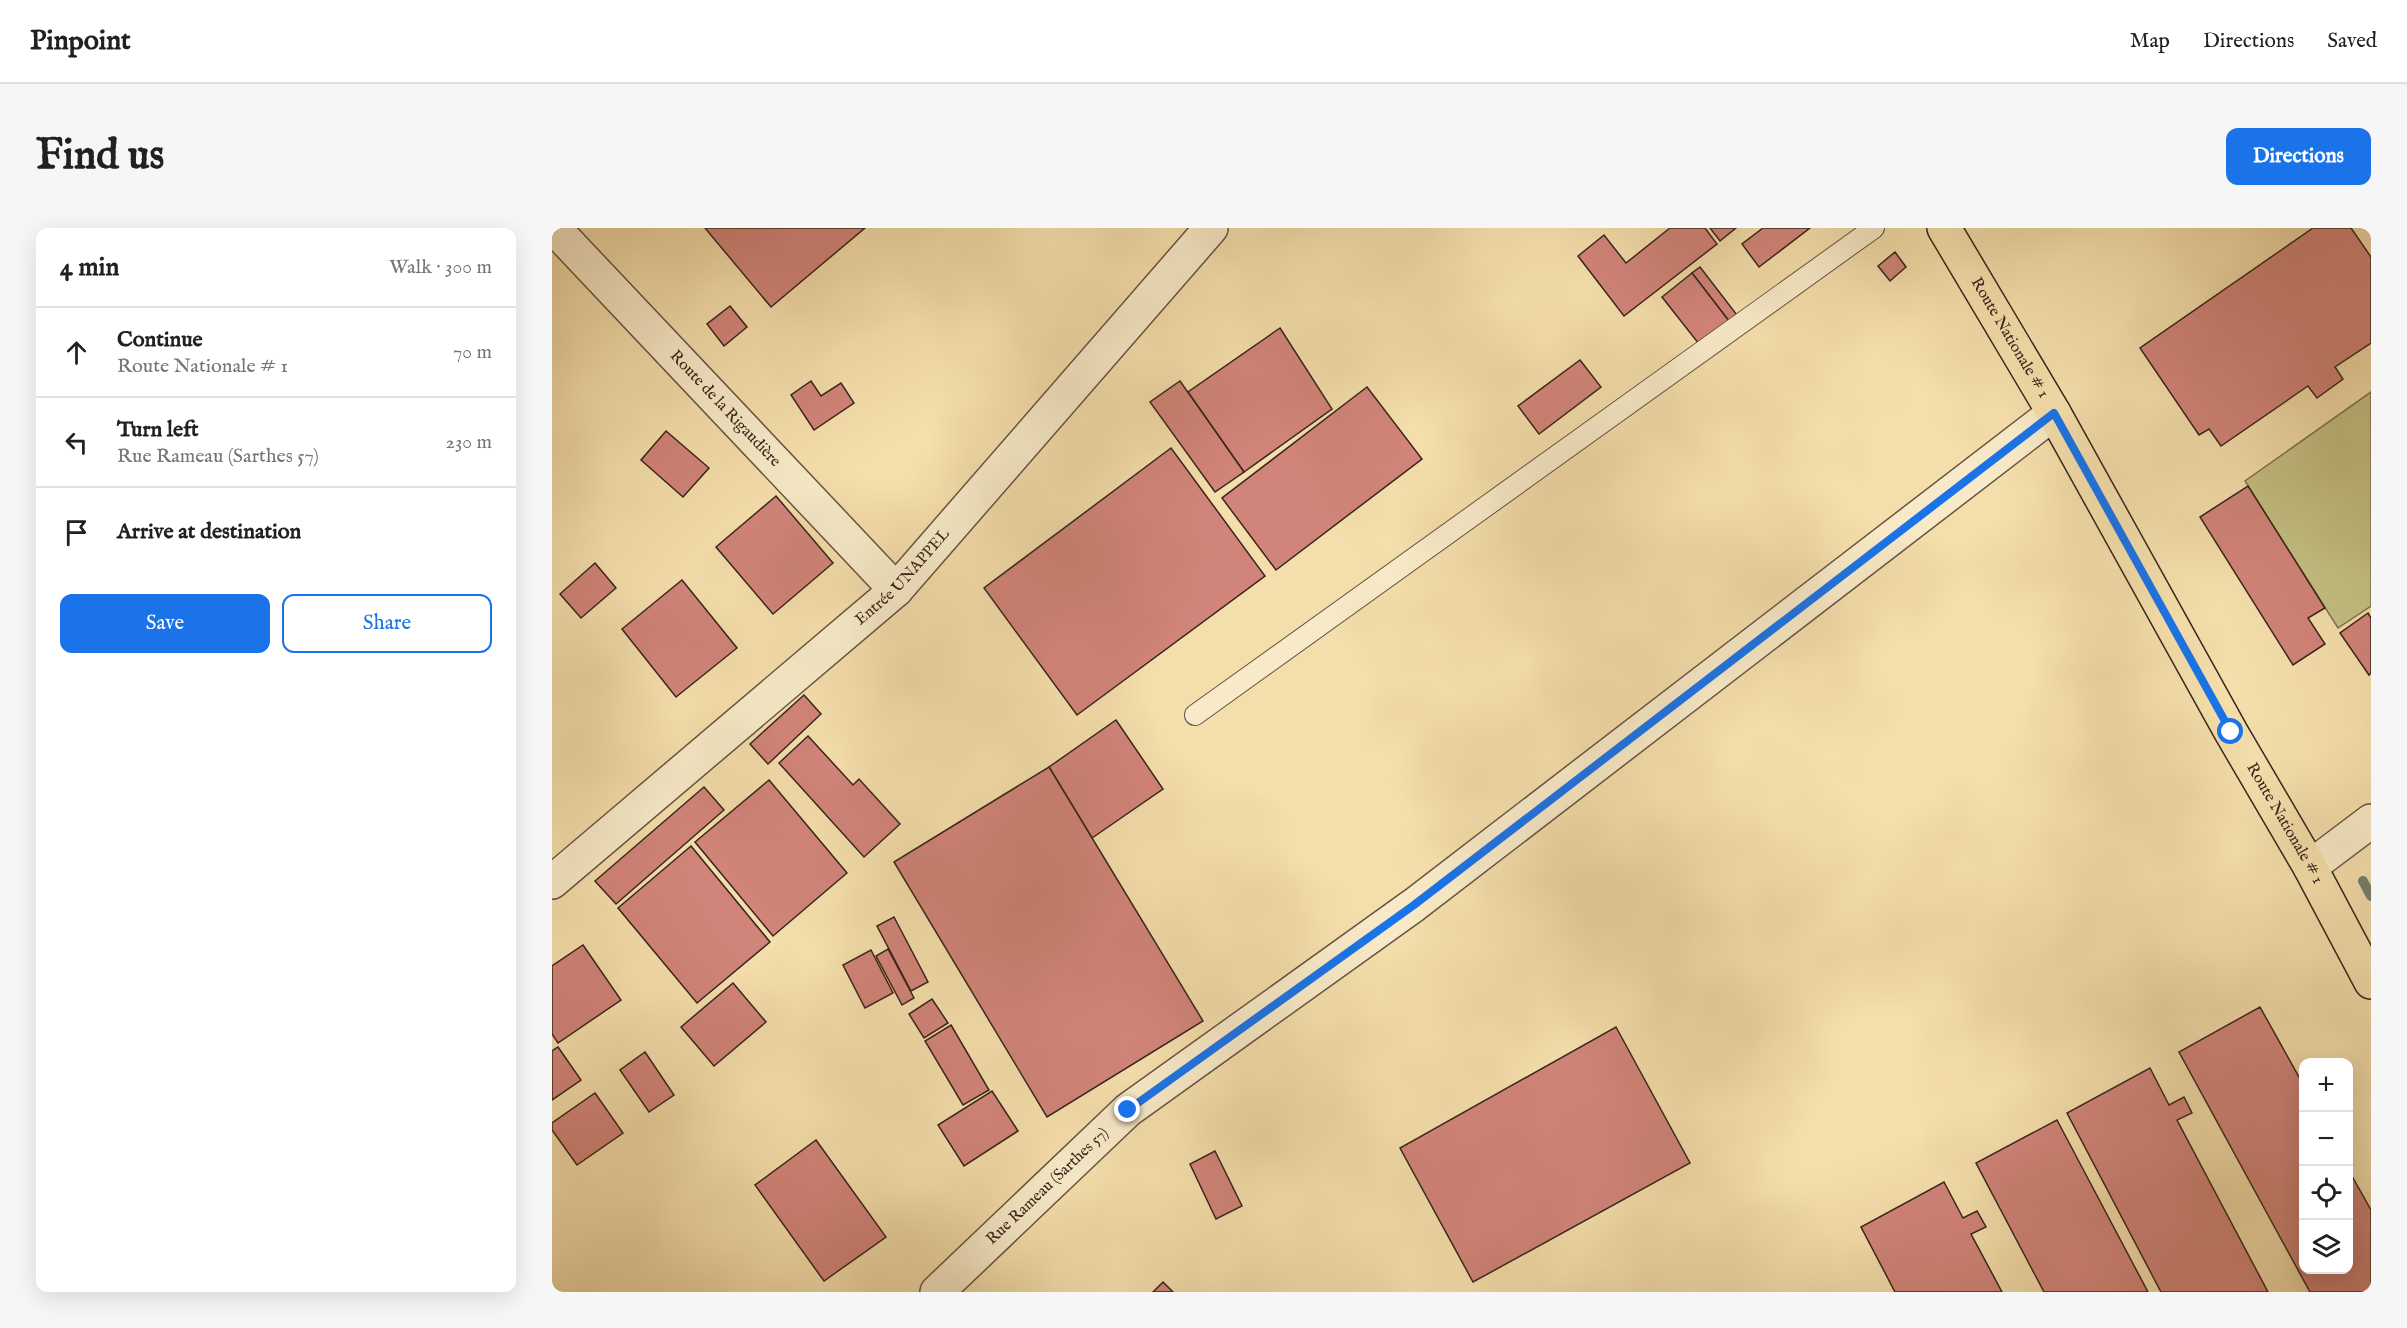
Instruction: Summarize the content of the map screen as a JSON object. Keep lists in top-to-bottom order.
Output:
{
  "streets": {
    "main road": ["Route Nationale # 1"],
    "street": ["Route de la Rigaudière", "Entrée UNAPPEL", "Rue Rameau (Sarthes 57)"]
  },
  "crossings": [
    ["Route Nationale # 1", "Rue Rameau (Sarthes 57)"],
    ["Route de la Rigaudière", "Entrée UNAPPEL"]
  ],
  "page": {
    "header": "Pinpoint",
    "nav": ["Map", "Directions", "Saved"],
    "buttons": [
      "Directions",
      ["Save", "Share"]
    ],
    "title": "Find us",
    "heading": ["4 min", "Walk · 300 m"],
    "list": [
      ["Continue", "Route Nationale # 1", "70 m"],
      ["Turn left", "Rue Rameau (Sarthes 57)", "230 m"],
      "Arrive at destination"
    ],
    "map_buttons": ["+", "−"]
  }
}
